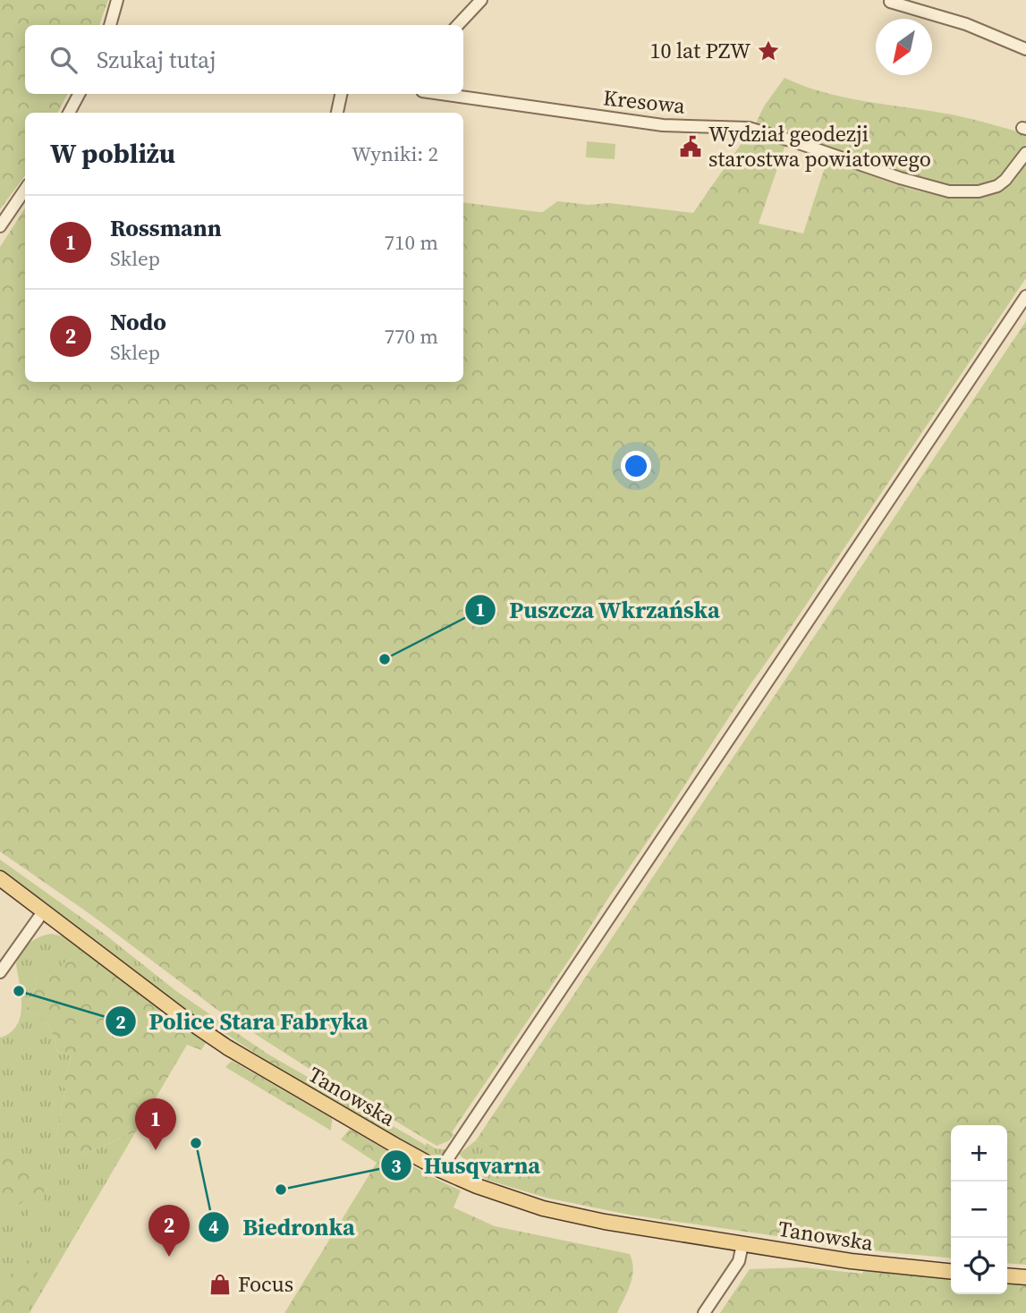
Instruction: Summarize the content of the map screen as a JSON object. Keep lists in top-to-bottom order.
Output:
{
  "streets": {
    "main road": ["Tanowska"],
    "street": ["Kresowa"]
  },
  "places": {
    "place": ["10 lat PZW"],
    "public building": ["Wydział geodezji starostwa powiatowego"],
    "other": [
      "Puszcza Wkrzańska",
      "Police Stara Fabryka",
      "Biedronka",
      "Husqvarna"
    ],
    "shop": ["Focus"]
  },
  "north": "bottom left",
  "page": {
    "search": "Szukaj tutaj",
    "heading": ["W pobliżu", "Wyniki: 2"],
    "list": [
      {
        "mark": "1",
        "name": "Rossmann",
        "note": "Sklep",
        "value": "710 m"
      },
      {
        "mark": "2",
        "name": "Nodo",
        "note": "Sklep",
        "value": "770 m"
      }
    ],
    "pins": ["1", "2"],
    "map_buttons": ["+", "−"]
  }
}
